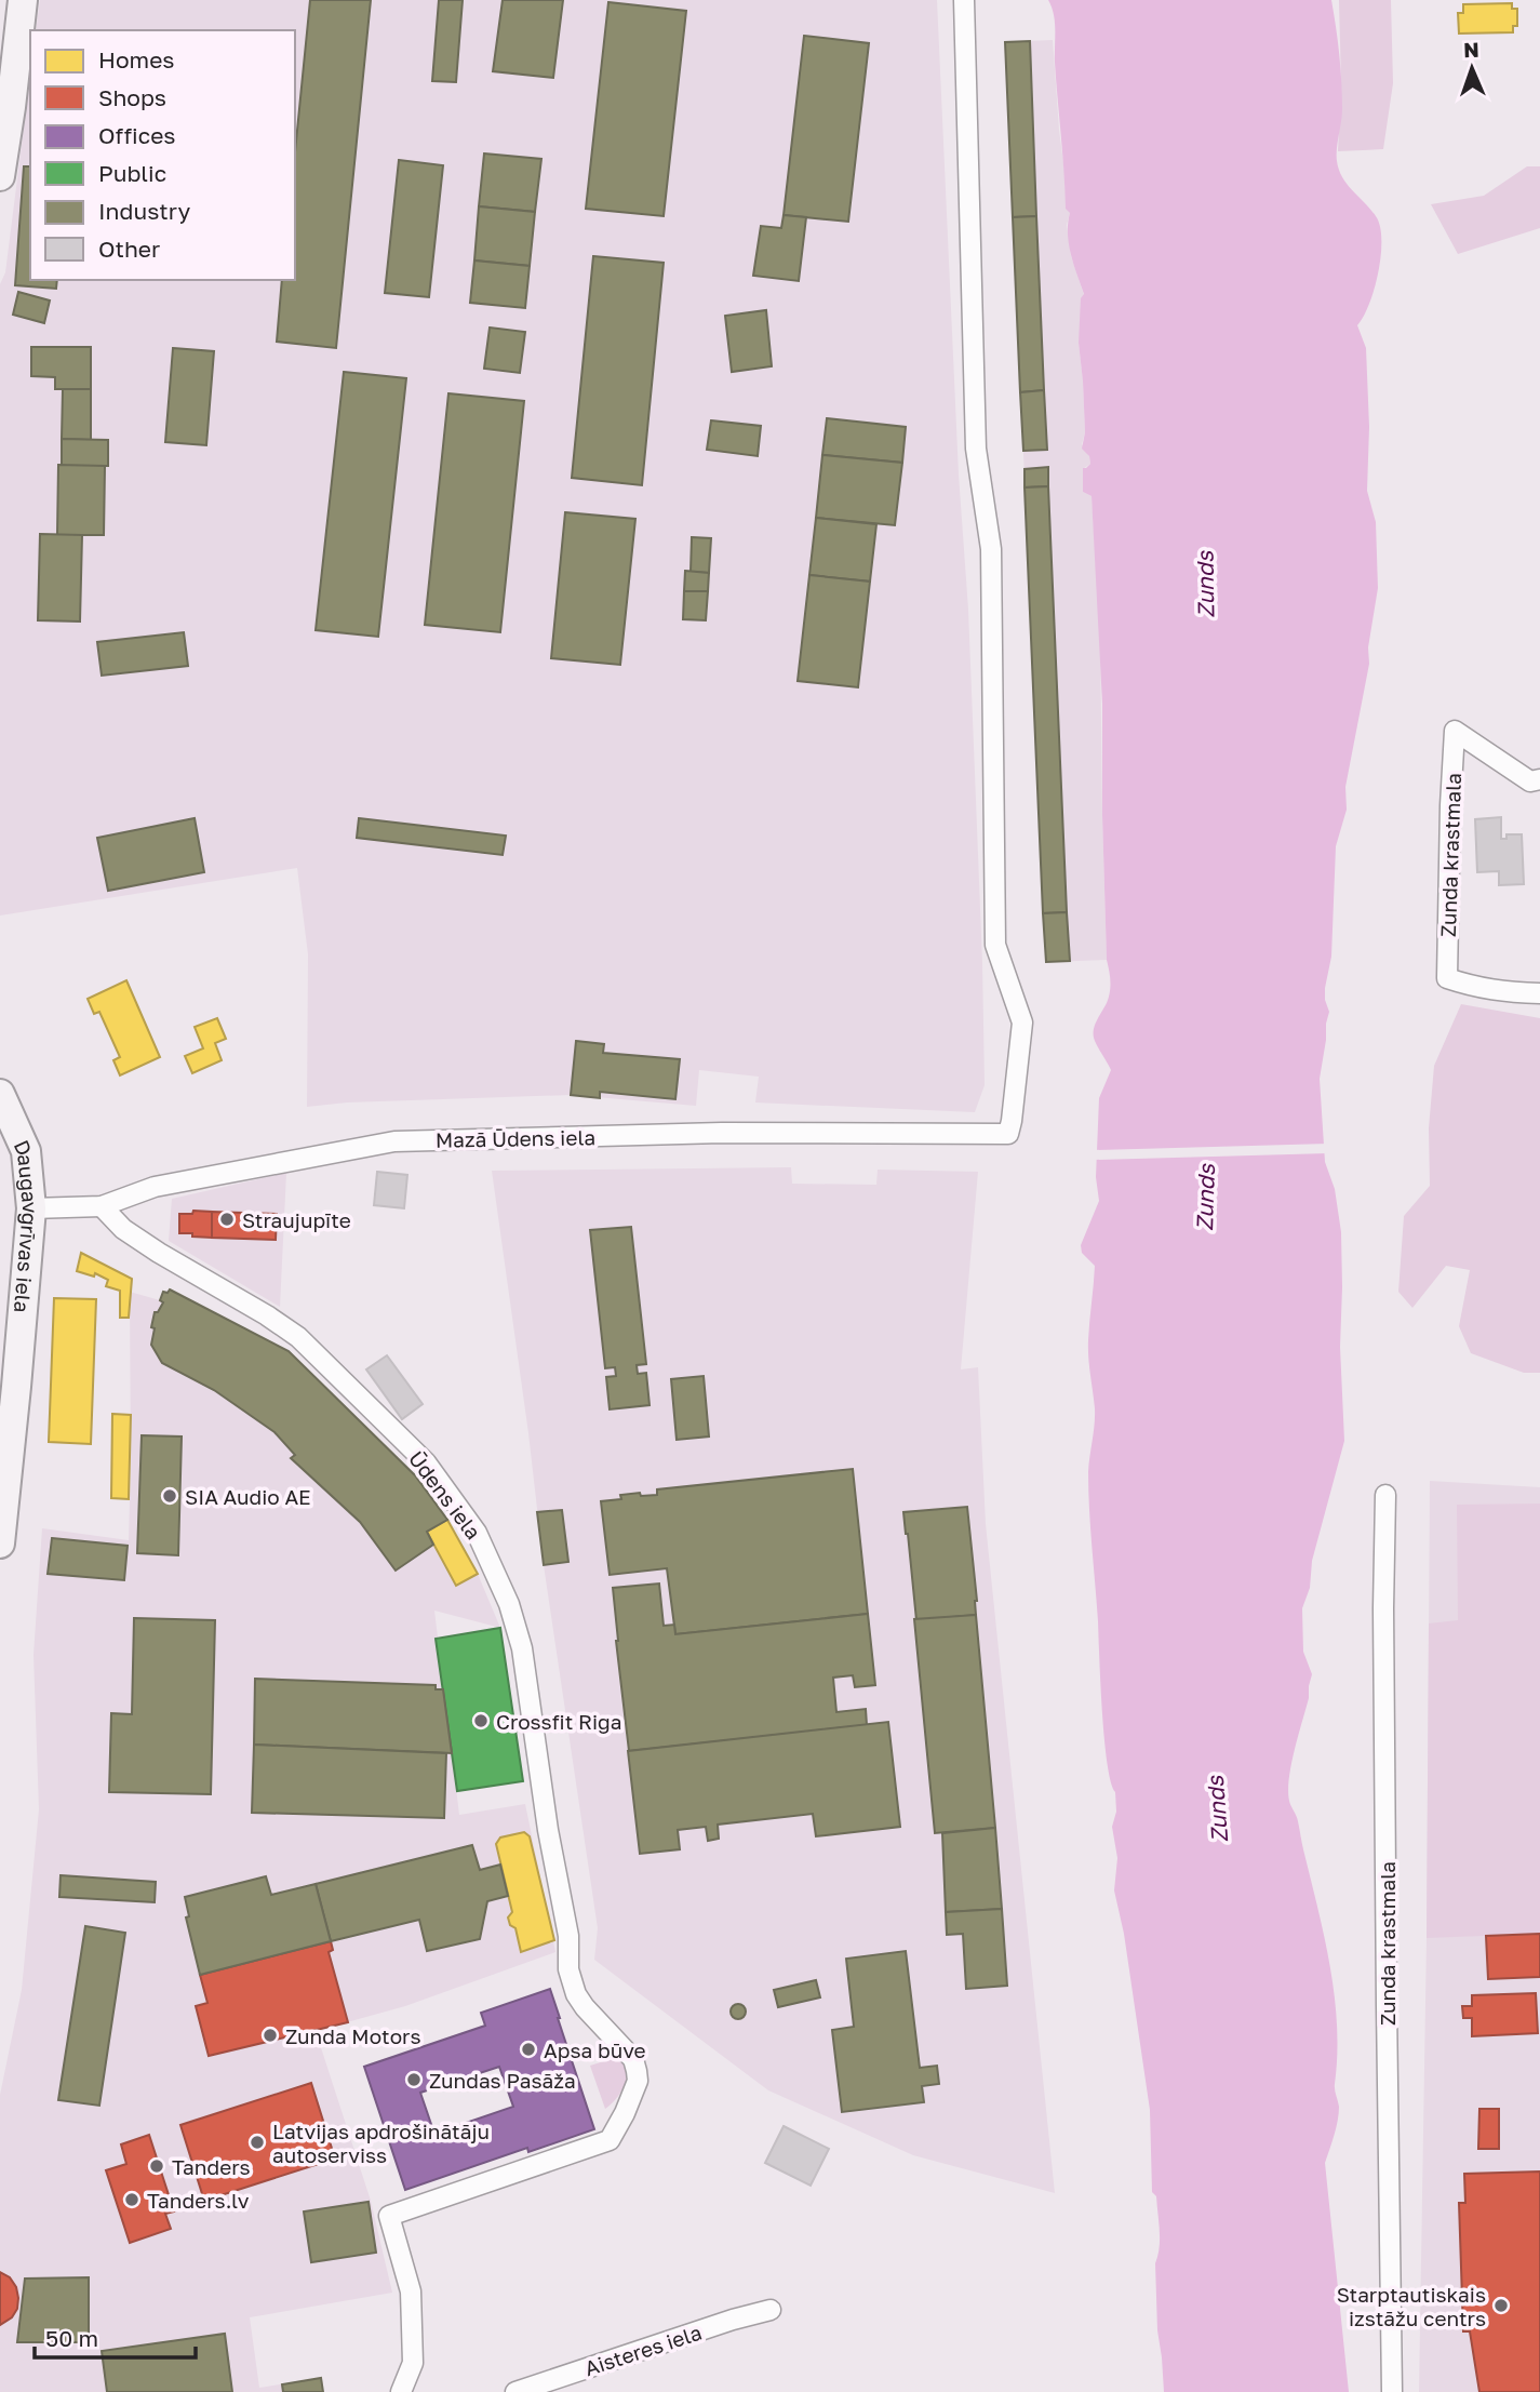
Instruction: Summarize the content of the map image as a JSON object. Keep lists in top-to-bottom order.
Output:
{
  "streets": {
    "main road": ["Daugavgrīvas iela"],
    "street": [
      "Zunda krastmala",
      "Mazā Ūdens iela",
      "Ūdens iela",
      "Aisteres iela"
    ]
  },
  "crossings": [
    ["Mazā Ūdens iela", "Daugavgrīvas iela"],
    ["Mazā Ūdens iela", "Ūdens iela"]
  ],
  "water": ["Zunds"],
  "places": [
    "Straujupīte",
    "SIA Audio AE",
    "Crossfit Riga",
    "Zunda Motors",
    "Apsa būve",
    "Zundas Pasāža",
    "Latvijas apdrošinātāju autoserviss",
    "Tanders",
    "Tanders.lv",
    "Starptautiskais izstāžu centrs"
  ],
  "legend": [
    "Homes",
    "Shops",
    "Offices",
    "Public",
    "Industry",
    "Other"
  ],
  "scale_bar": "50 m",
  "north": "top"
}
